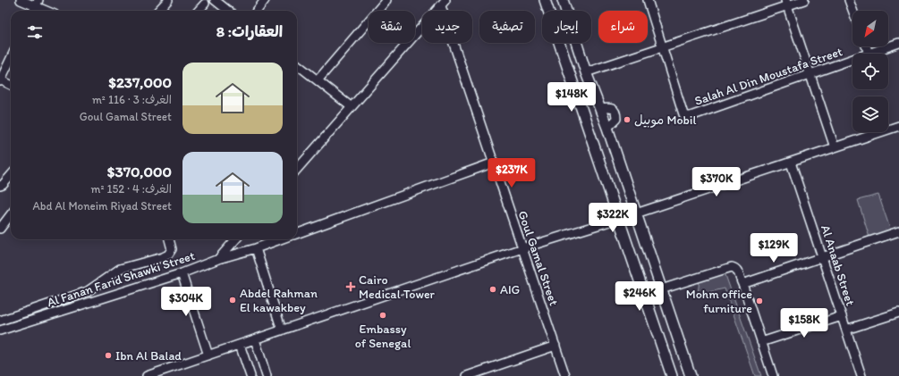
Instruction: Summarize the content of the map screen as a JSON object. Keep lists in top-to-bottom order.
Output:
{
  "streets": {
    "street": [
      "Salah Al Din Moustafa Street",
      "Goul Gamal Street",
      "Al Anaab Street",
      "Al Fanan Farid Shawki Street"
    ]
  },
  "places": {
    "other": [
      "موبيل Mobil",
      "AIG",
      "Abdel Rahman El kawakbey",
      "Mohm office furniture",
      "Embassy of Senegal",
      "Ibn Al Balad"
    ],
    "health": ["Cairo Medical Tower"]
  },
  "north": "bottom left",
  "page": {
    "chip": [
      "شراء",
      "إيجار",
      "تصفية",
      "جديد",
      "شقة"
    ],
    "heading": "العقارات: 8",
    "list": [
      {
        "name": "$237,000",
        "note": "الغرف: 3 · 116 m² · Goul Gamal Street"
      },
      {
        "name": "$370,000",
        "note": "الغرف: 4 · 152 m² · Abd Al Moneim Riyad Street"
      }
    ],
    "price": [
      "$148K",
      "$237K",
      "$370K",
      "$322K",
      "$129K",
      "$246K",
      "$304K",
      "$158K"
    ]
  }
}
